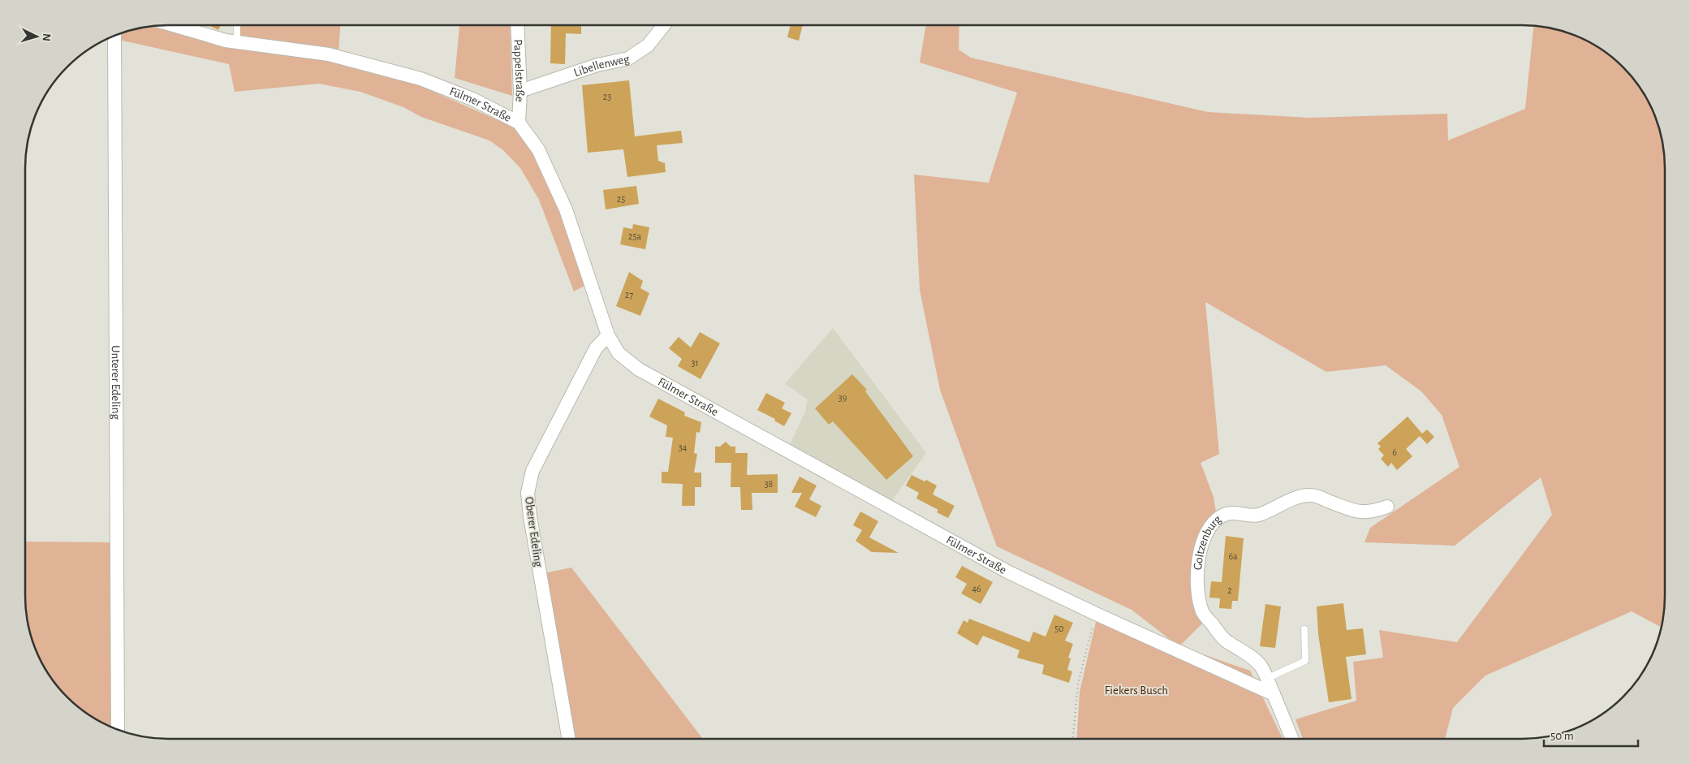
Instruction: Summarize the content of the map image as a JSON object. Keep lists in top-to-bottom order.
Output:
{
  "streets": {
    "street": [
      "Libellenweg",
      "Pappelstraße",
      "Fülmer Straße",
      "Unterer Edeling",
      "Oberer Edeling",
      "Goltzenburg"
    ]
  },
  "crossings": [
    ["Libellenweg", "Pappelstraße"],
    ["Pappelstraße", "Fülmer Straße"],
    ["Fülmer Straße", "Oberer Edeling"],
    ["Fülmer Straße", "Goltzenburg"]
  ],
  "parks": ["Fiekers Busch"],
  "house_numbers": [
    "23",
    "25",
    "25a",
    "27",
    "31",
    "39",
    "34",
    "6",
    "38",
    "6a",
    "46",
    "2",
    "50"
  ],
  "scale_bar": "50 m",
  "north": "right"
}
